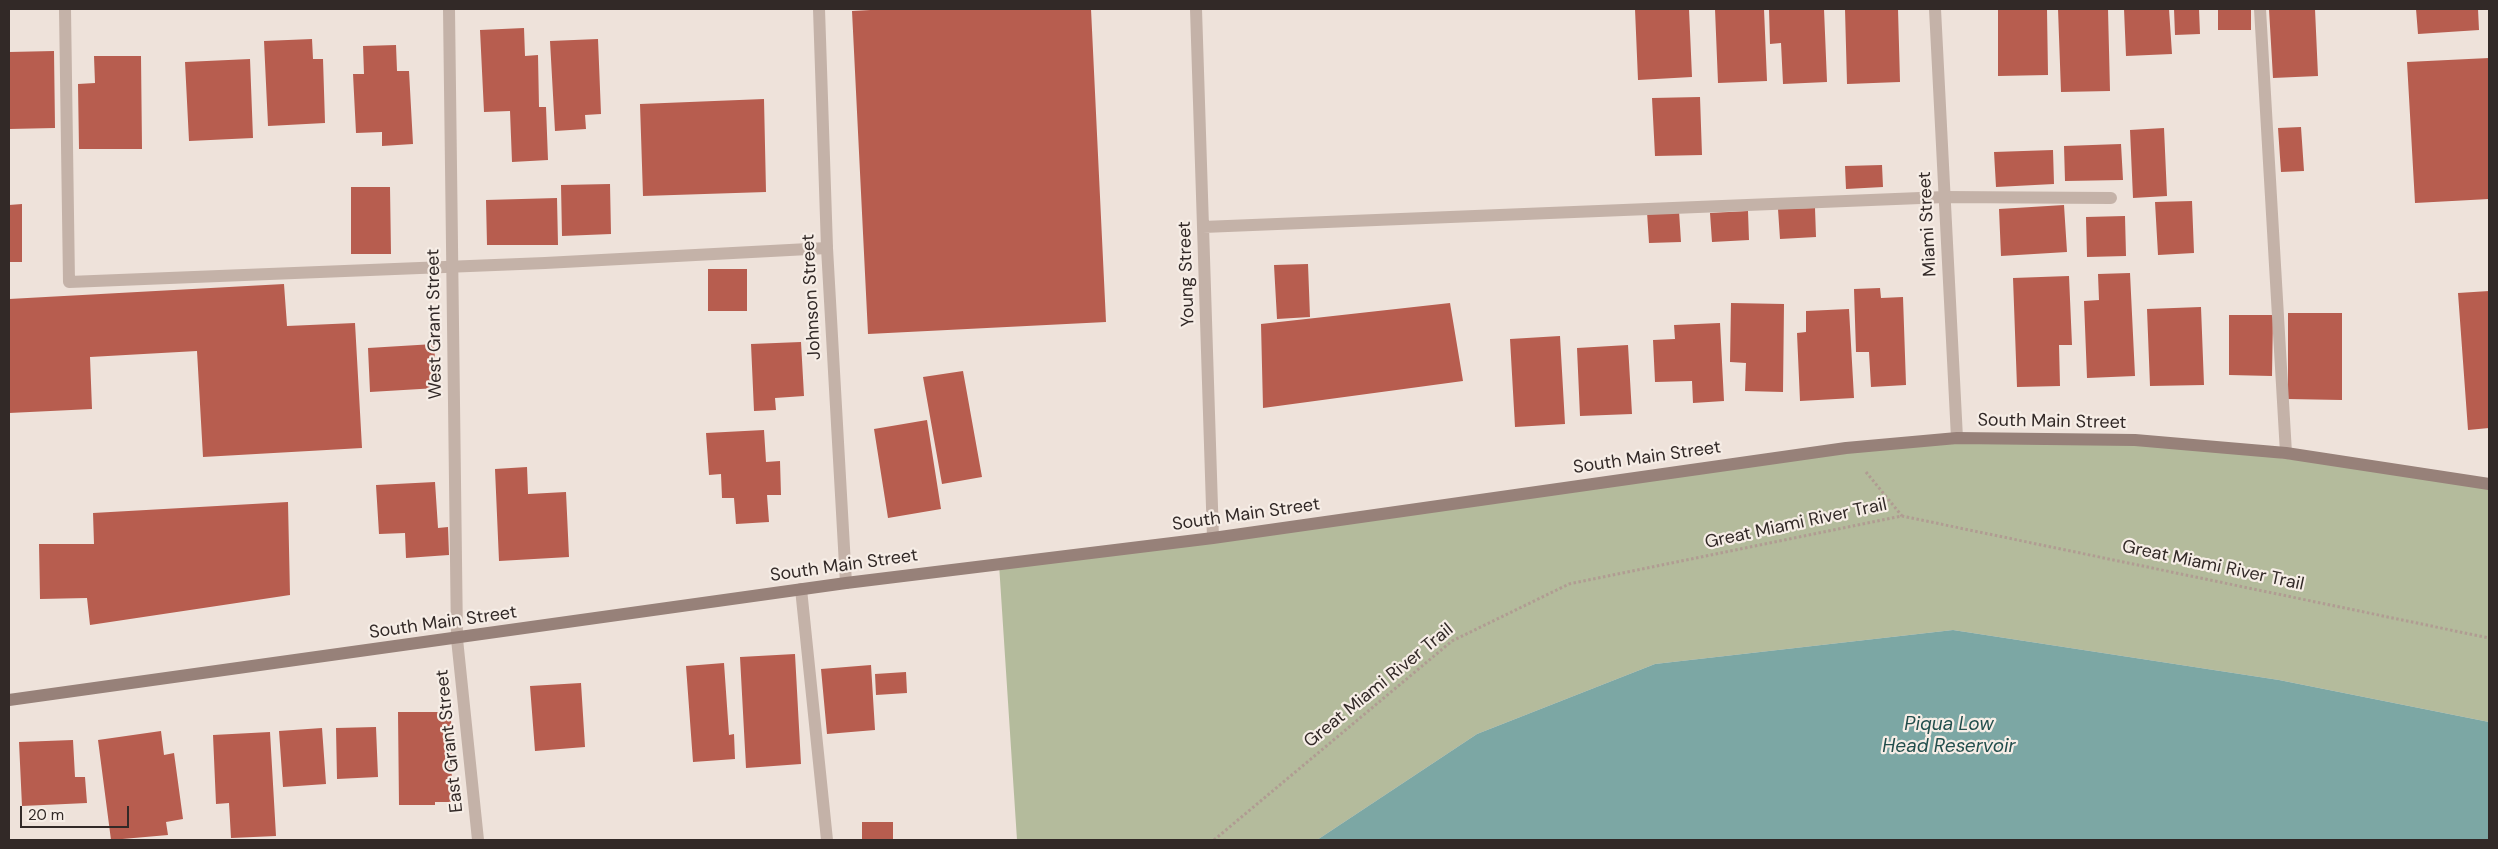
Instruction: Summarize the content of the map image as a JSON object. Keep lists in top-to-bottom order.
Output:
{
  "streets": {
    "main road": ["South Main Street"],
    "street": [
      "Miami Street",
      "Young Street",
      "Johnson Street",
      "West Grant Street",
      "East Grant Street"
    ],
    "path": ["Great Miami River Trail"]
  },
  "crossings": [
    ["Miami Street", "South Main Street"],
    ["Young Street", "South Main Street"],
    ["Johnson Street", "South Main Street"],
    ["West Grant Street", "South Main Street"],
    ["West Grant Street", "East Grant Street"],
    ["South Main Street", "East Grant Street"]
  ],
  "water": ["Piqua Low Head Reservoir"],
  "scale_bar": "20 m"
}
